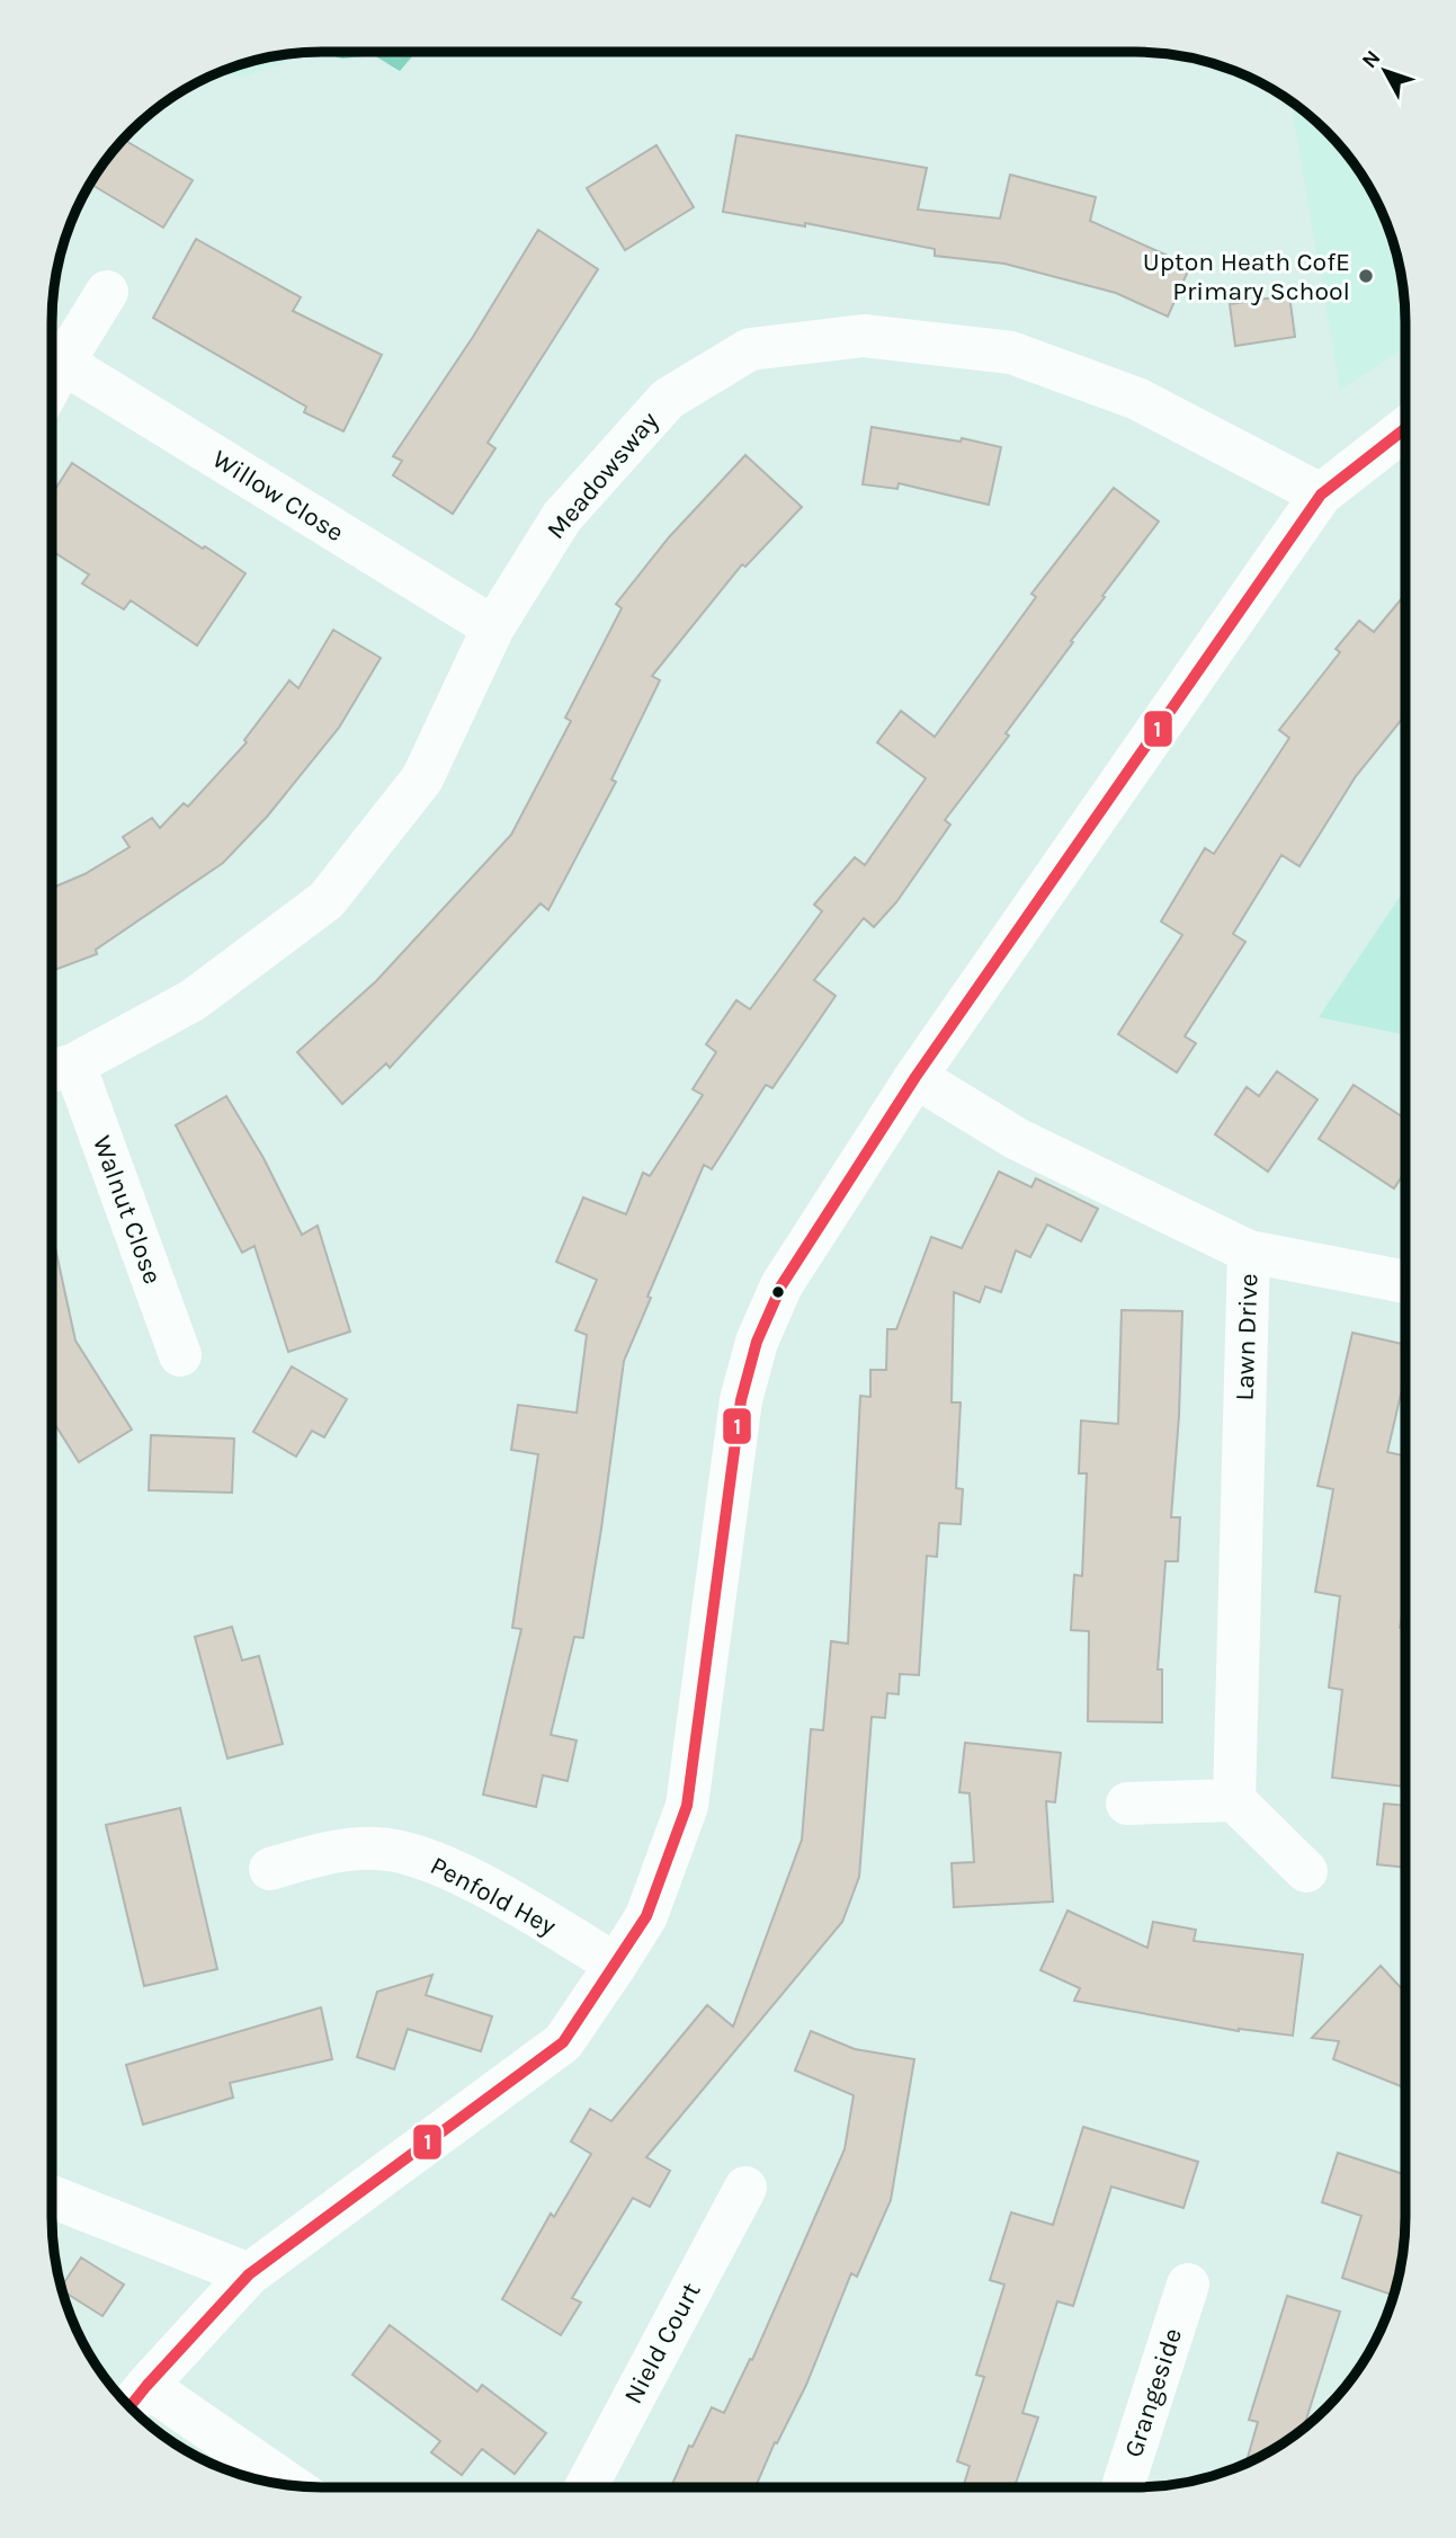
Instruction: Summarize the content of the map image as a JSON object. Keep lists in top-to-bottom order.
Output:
{
  "streets": {
    "street": [
      "Meadowsway",
      "Willow Close",
      "Walnut Close",
      "Lawn Drive",
      "Penfold Hey",
      "Nield Court",
      "Grangeside"
    ]
  },
  "crossings": [
    ["Meadowsway", "Willow Close"],
    ["Meadowsway", "Walnut Close"]
  ],
  "places": ["Upton Heath CofE Primary School"],
  "lines": ["transit line 1"],
  "north": "top left"
}
